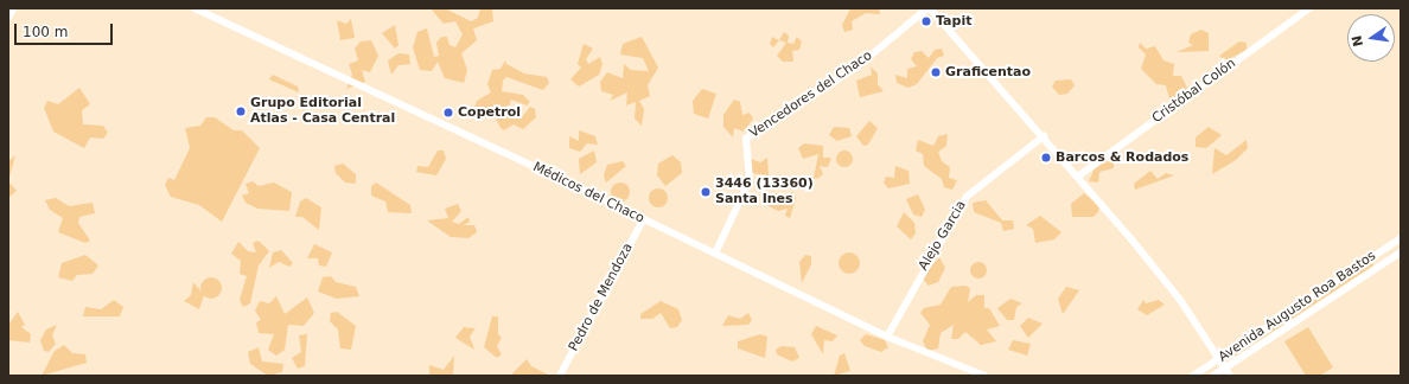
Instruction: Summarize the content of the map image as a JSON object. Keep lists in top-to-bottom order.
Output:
{
  "streets": {
    "main road": ["Médicos del Chaco", "Avenida Augusto Roa Bastos"],
    "street": [
      "Cristóbal Colón",
      "Vencedores del Chaco",
      "Alejo Garcia",
      "Pedro de Mendoza"
    ]
  },
  "crossings": [
    ["Vencedores del Chaco", "Médicos del Chaco"],
    ["Médicos del Chaco", "Alejo Garcia"],
    ["Médicos del Chaco", "Pedro de Mendoza"]
  ],
  "places": [
    "Tapit",
    "Graficentao",
    "Grupo Editorial Atlas - Casa Central",
    "Copetrol",
    "Barcos & Rodados",
    "3446 (13360) Santa Ines"
  ],
  "scale_bar": "100 m",
  "north": "left"
}
